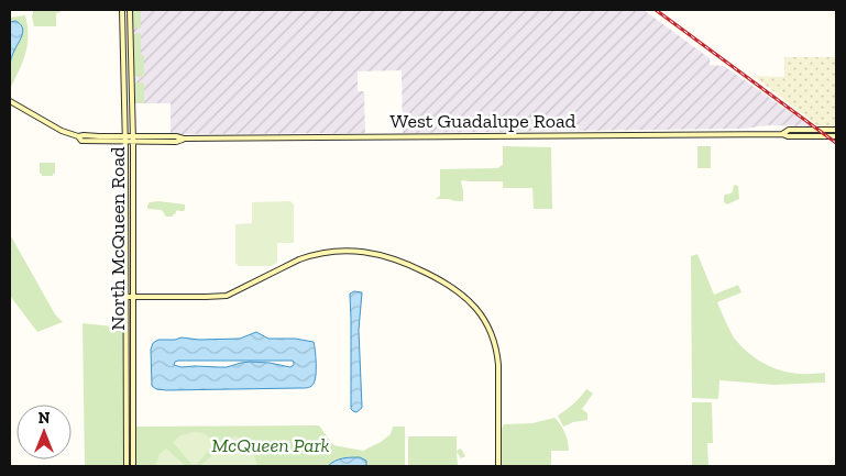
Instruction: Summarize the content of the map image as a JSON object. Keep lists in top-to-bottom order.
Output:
{
  "streets": {
    "main road": ["West Guadalupe Road", "North McQueen Road"]
  },
  "crossings": [
    ["West Guadalupe Road", "North McQueen Road"]
  ],
  "parks": ["McQueen Park"],
  "north": "top"
}
